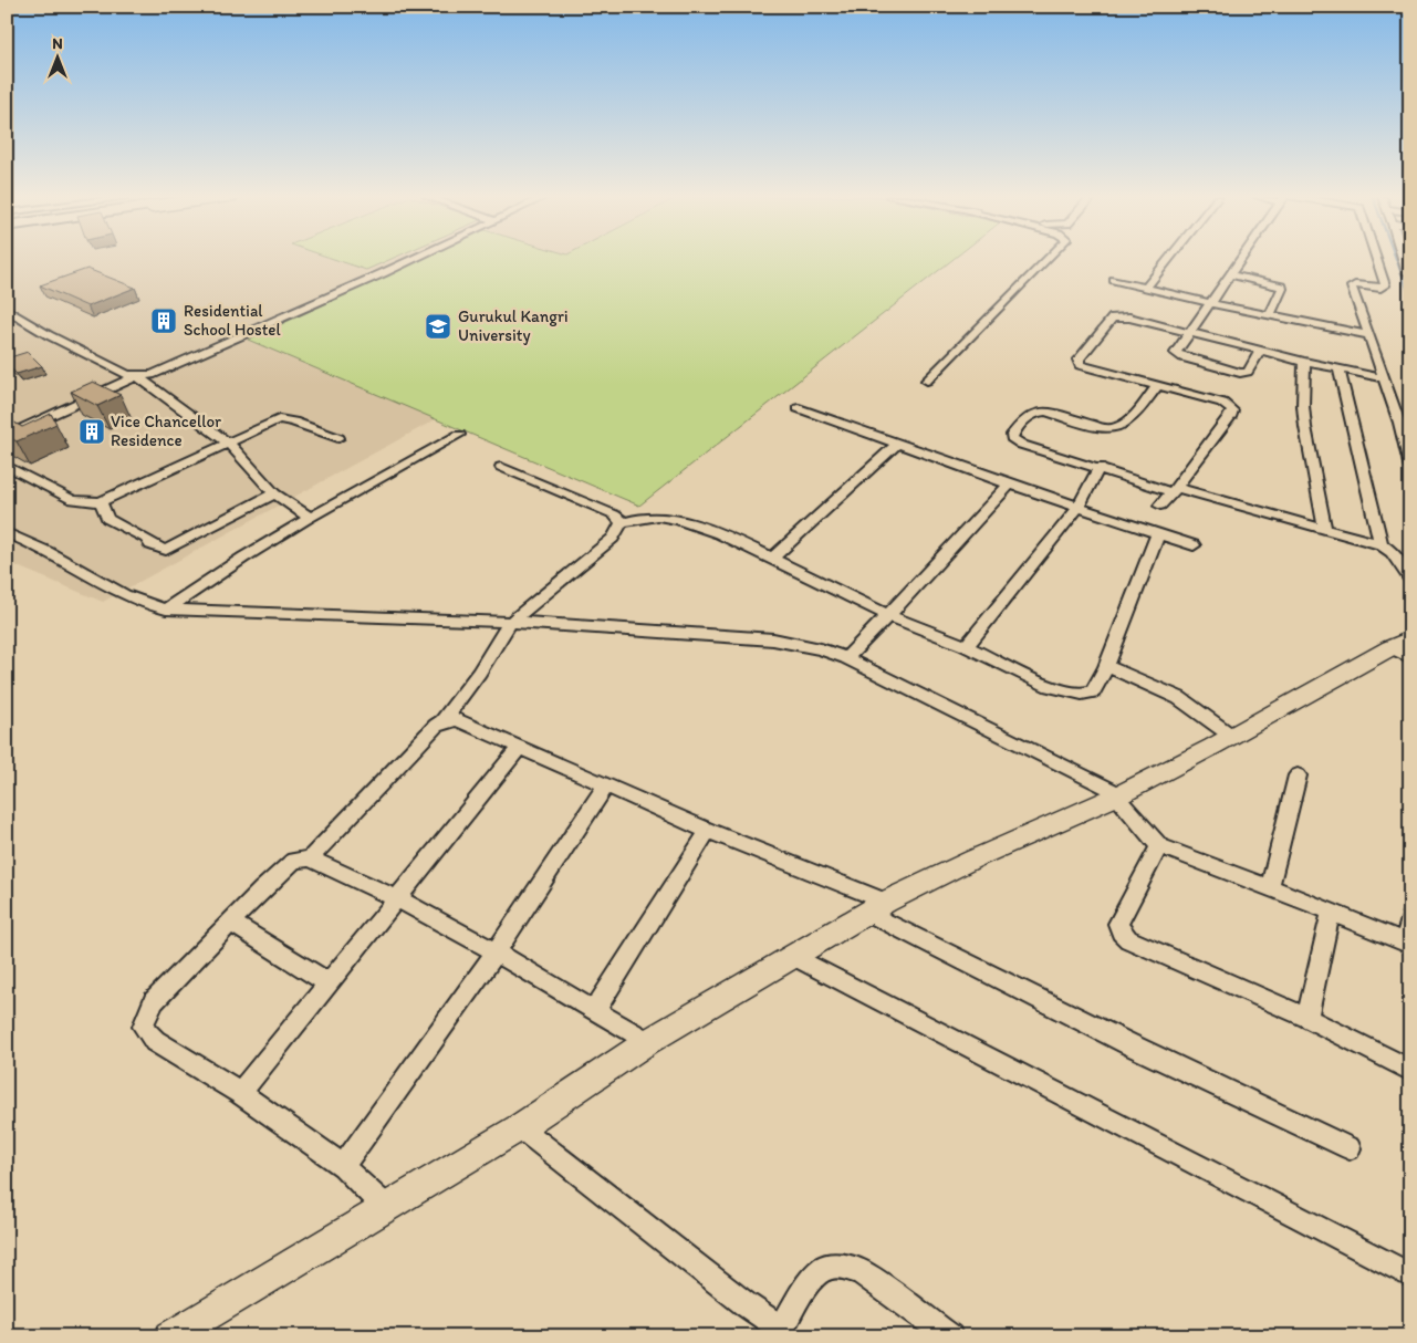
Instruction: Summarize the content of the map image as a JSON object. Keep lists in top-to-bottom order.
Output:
{
  "places": {
    "building": ["Residential School Hostel", "Vice Chancellor Residence"],
    "school or university": ["Gurukul Kangri University"]
  },
  "north": "top"
}
